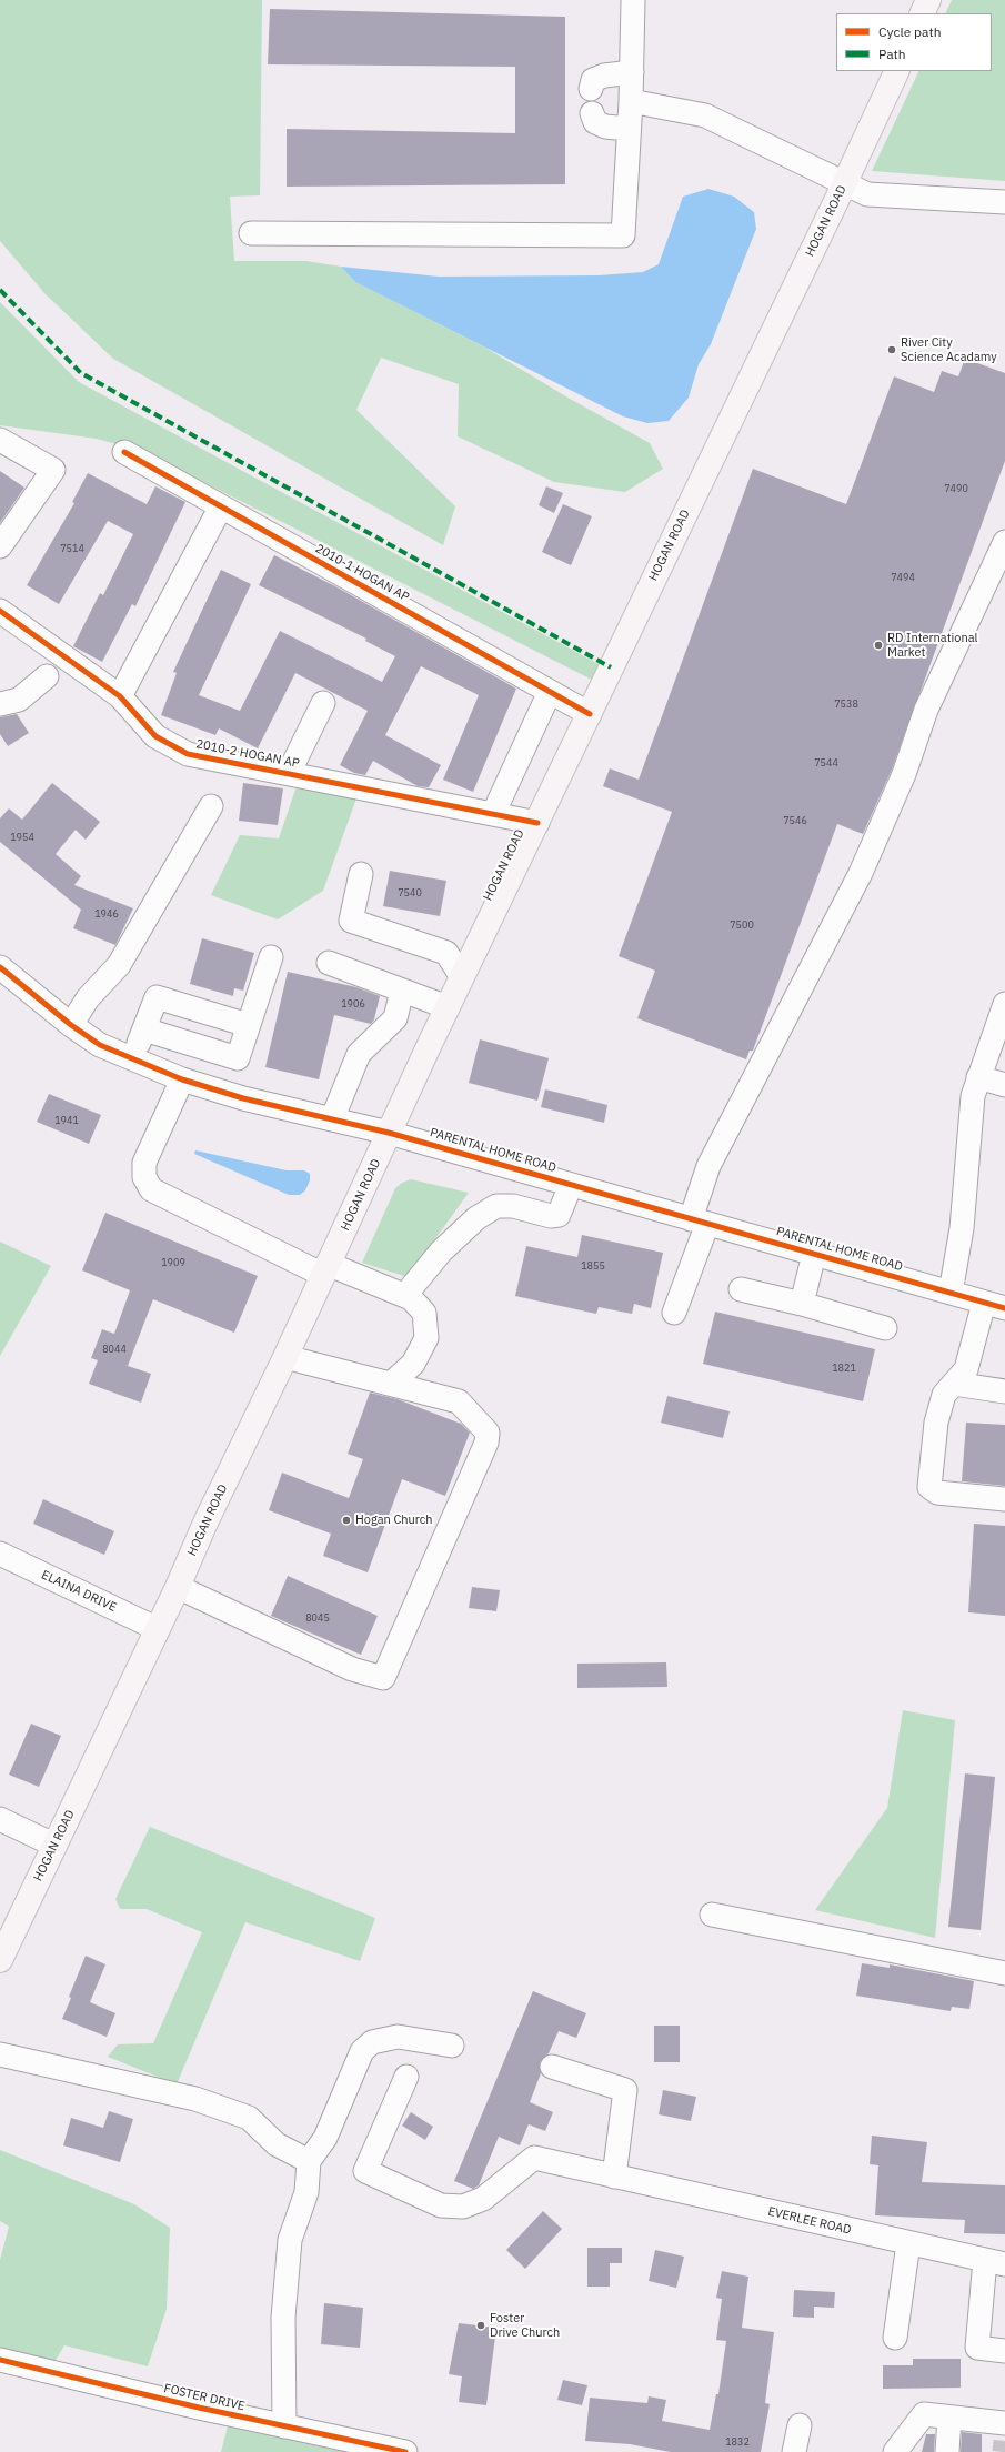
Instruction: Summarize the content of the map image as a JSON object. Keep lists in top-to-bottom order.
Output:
{
  "streets": {
    "main road": ["HOGAN ROAD"],
    "street": [
      "2010-1 HOGAN AP",
      "2010-2 HOGAN AP",
      "PARENTAL HOME ROAD",
      "ELAINA DRIVE",
      "EVERLEE ROAD",
      "FOSTER DRIVE"
    ]
  },
  "crossings": [
    ["HOGAN ROAD", "2010-1 HOGAN AP"],
    ["HOGAN ROAD", "2010-2 HOGAN AP"],
    ["HOGAN ROAD", "PARENTAL HOME ROAD"],
    ["HOGAN ROAD", "ELAINA DRIVE"]
  ],
  "places": [
    "River City Science Acadamy",
    "RD International Market",
    "Hogan Church",
    "Foster Drive Church"
  ],
  "house_numbers": [
    "7490",
    "7514",
    "7494",
    "7538",
    "7544",
    "7546",
    "1954",
    "7540",
    "1946",
    "7500",
    "1906",
    "1941",
    "1909",
    "1855",
    "8044",
    "1821",
    "8045",
    "1832"
  ],
  "legend": ["Cycle path", "Path"]
}
